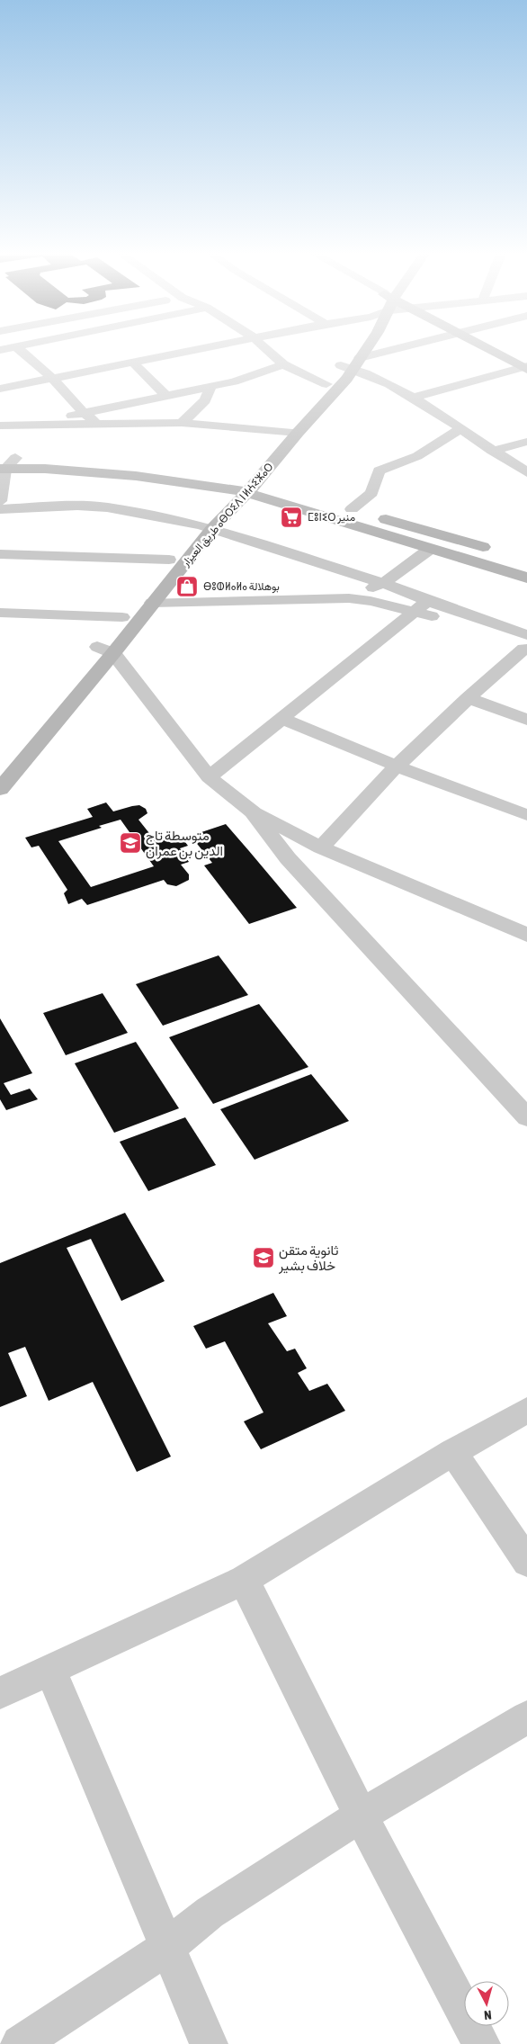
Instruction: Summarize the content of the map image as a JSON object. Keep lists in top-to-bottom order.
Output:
{
  "streets": {
    "main road": ["طريق العيزار ⴰⴱⵔⵉⴷ ⵏ ⵍⵄⵉⵣⴰⵔ"]
  },
  "places": {
    "supermarket": ["ⵎⵓⵏⵉⵔ منير"],
    "shop": ["ⴱⵓⵀⵍⴰⵍⴰ بوهلالة"],
    "school or university": ["متوسطة تاج الدين بن عمران", "ثانوية متقن خلاف بشير"]
  },
  "north": "bottom"
}
